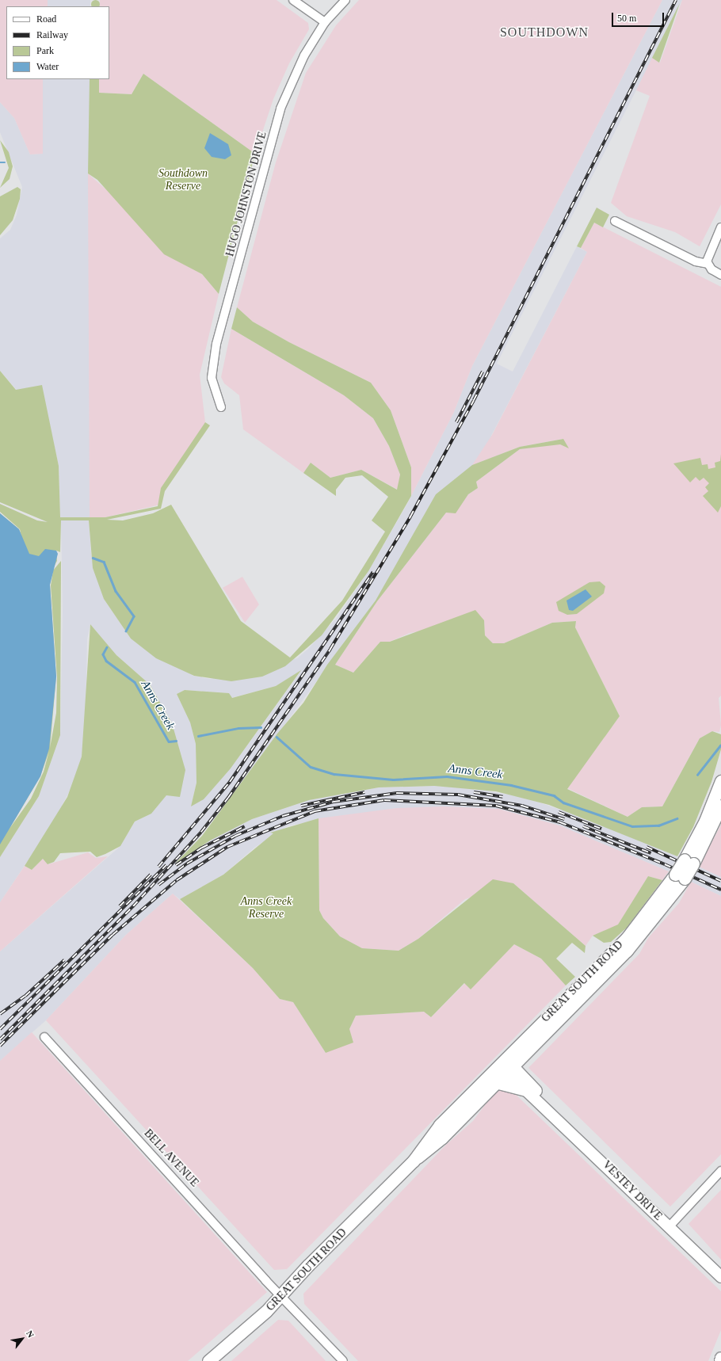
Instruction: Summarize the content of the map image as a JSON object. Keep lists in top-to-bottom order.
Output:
{
  "streets": {
    "main road": ["GREAT SOUTH ROAD"],
    "street": ["HUGO JOHNSTON DRIVE", "BELL AVENUE", "VESTEY DRIVE"]
  },
  "crossings": [
    ["GREAT SOUTH ROAD", "BELL AVENUE"],
    ["GREAT SOUTH ROAD", "VESTEY DRIVE"]
  ],
  "districts": ["SOUTHDOWN"],
  "water": ["Anns Creek"],
  "parks": ["Southdown Reserve", "Anns Creek Reserve"],
  "legend": [
    "Road",
    "Railway",
    "Park",
    "Water"
  ],
  "scale_bar": "50 m",
  "north": "top right"
}
